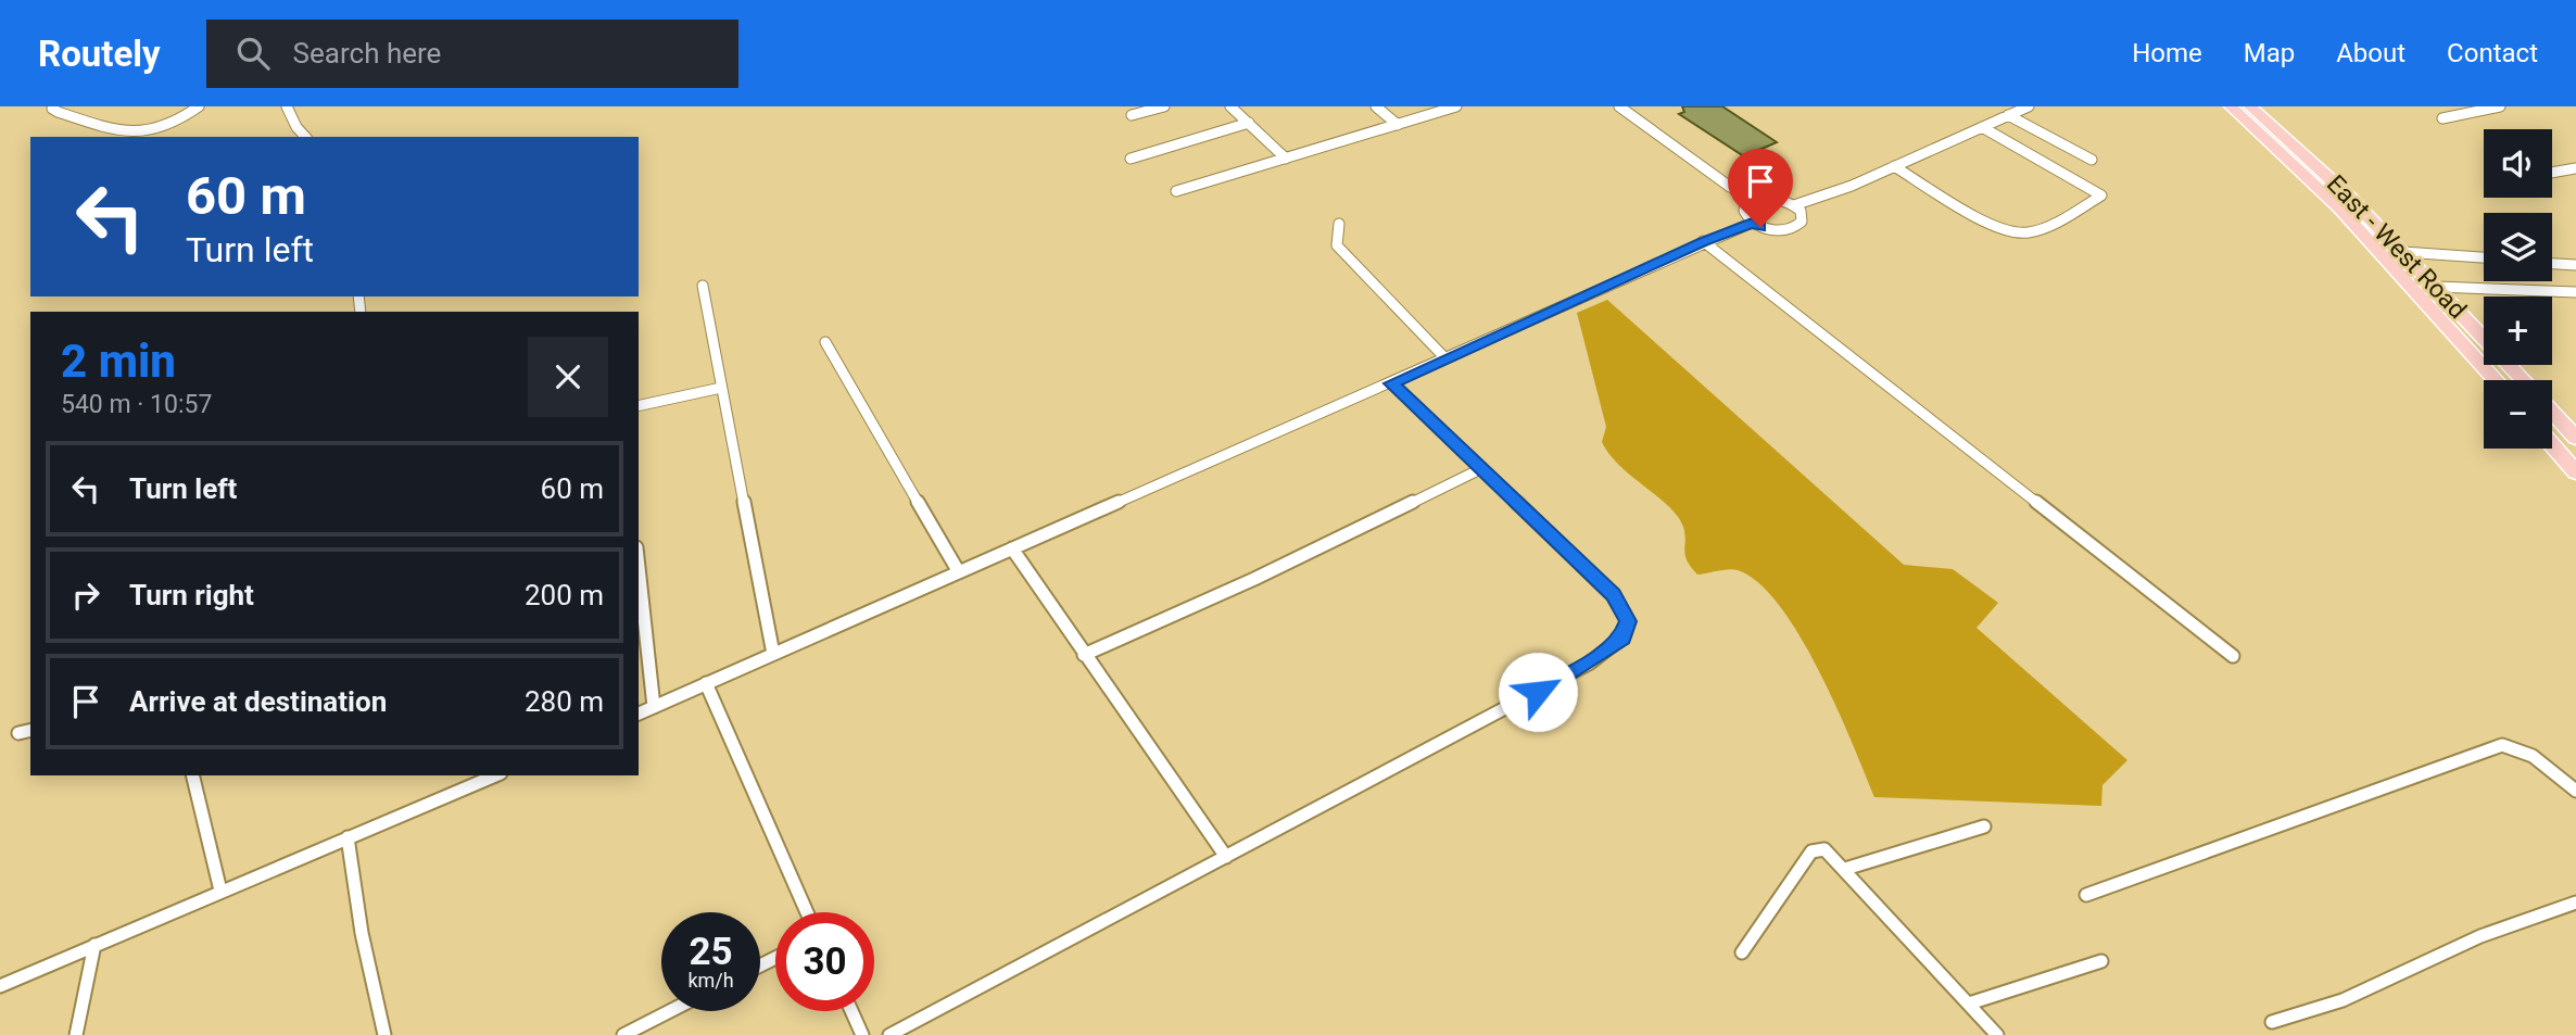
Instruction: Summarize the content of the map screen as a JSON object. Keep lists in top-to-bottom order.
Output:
{
  "streets": {
    "main road": ["East - West Road"]
  },
  "page": {
    "header": "Routely",
    "search": "Search here",
    "nav": [
      "Home",
      "Map",
      "About",
      "Contact"
    ],
    "map_buttons": ["+", "−"],
    "turn": ["60 m", "Turn left"],
    "heading": ["2 min", "540 m · 10:57"],
    "list": [
      {
        "name": "Turn left",
        "value": "60 m"
      },
      {
        "name": "Turn right",
        "value": "200 m"
      },
      {
        "name": "Arrive at destination",
        "value": "280 m"
      }
    ],
    "speed": "25 km/h",
    "limit": "30"
  }
}
